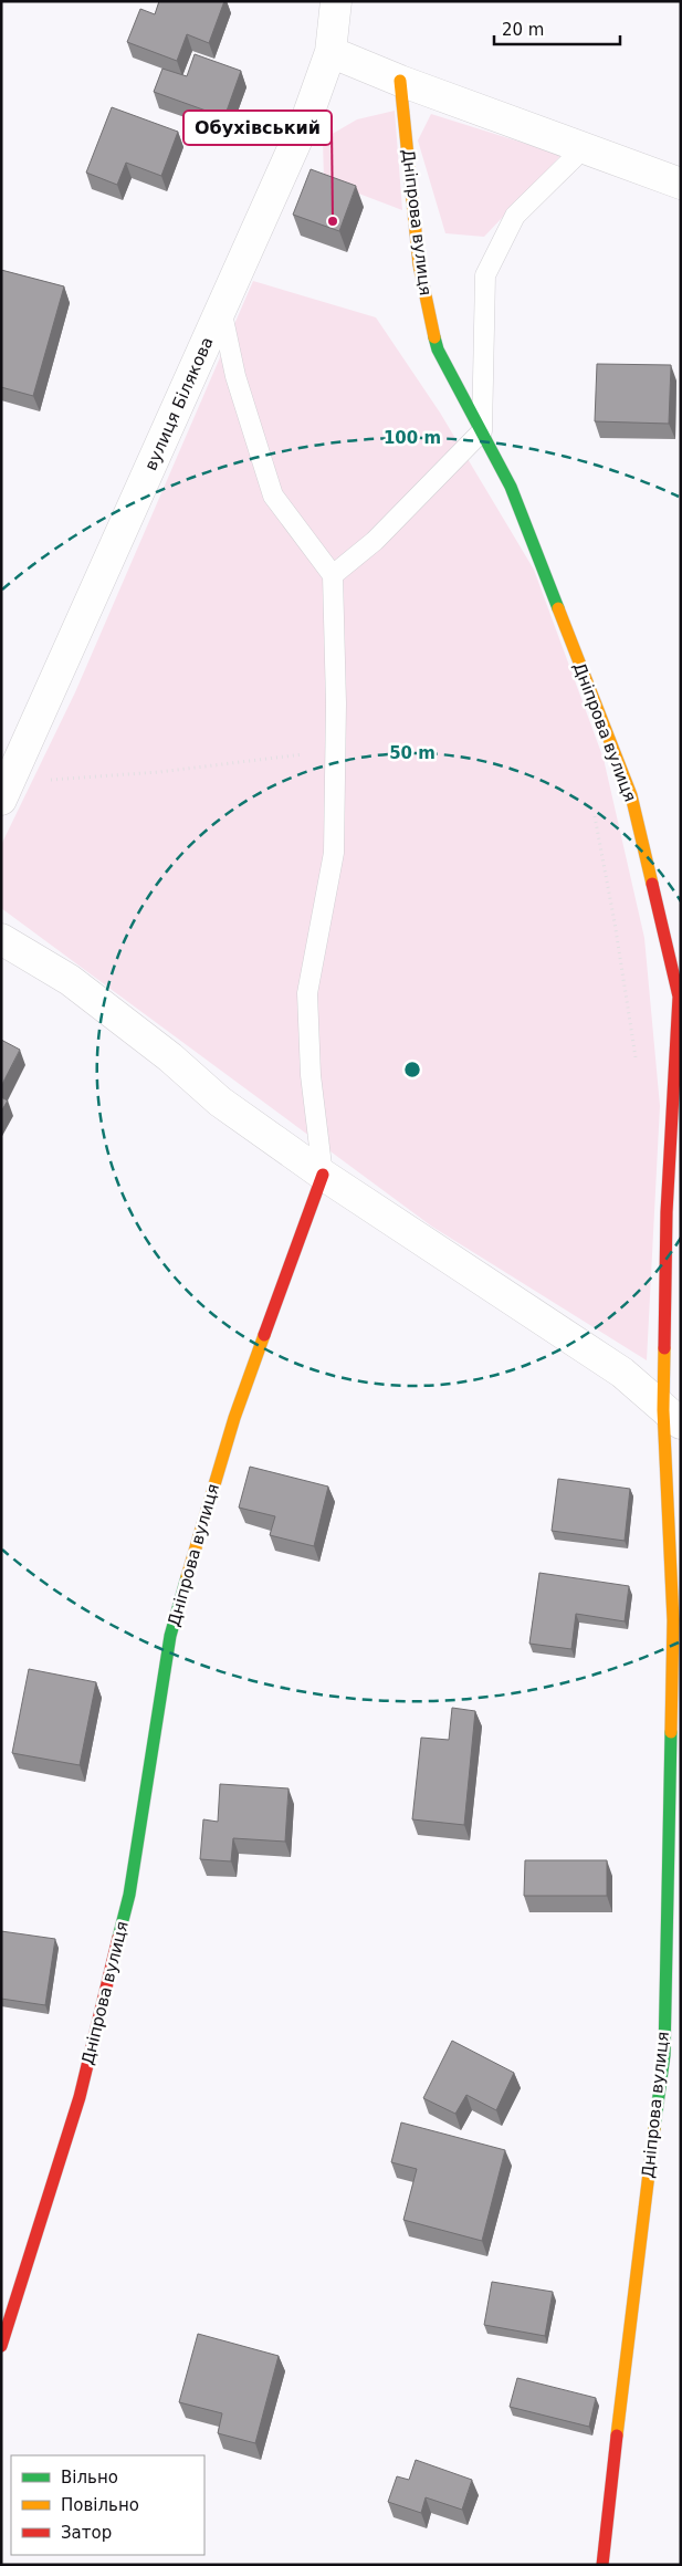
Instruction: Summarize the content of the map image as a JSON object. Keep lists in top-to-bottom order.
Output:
{
  "streets": {
    "street": ["Дніпрова вулиця", "вулиця Білякова"]
  },
  "places": ["Обухівський"],
  "legend": ["Вільно", "Повільно", "Затор"],
  "scale_bar": "20 m",
  "rings": ["100 m", "50 m"]
}
